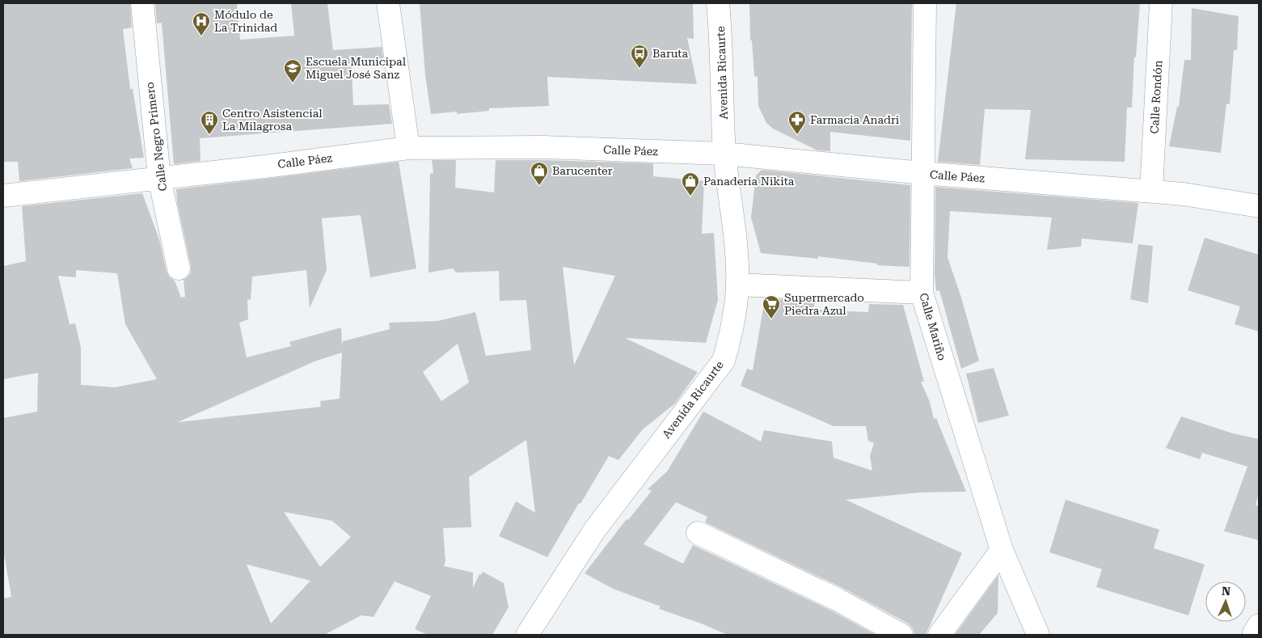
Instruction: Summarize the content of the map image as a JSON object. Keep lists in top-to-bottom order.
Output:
{
  "streets": {
    "street": [
      "Avenida Ricaurte",
      "Calle Rondón",
      "Calle Negro Primero",
      "Calle Páez",
      "Calle Mariño"
    ]
  },
  "crossings": [
    ["Avenida Ricaurte", "Calle Páez"],
    ["Calle Rondón", "Calle Páez"],
    ["Calle Negro Primero", "Calle Páez"],
    ["Calle Páez", "Calle Mariño"]
  ],
  "places": {
    "hospital": ["Módulo de La Trinidad"],
    "bus stop": ["Baruta"],
    "school or university": ["Escuela Municipal Miguel José Sanz"],
    "building": ["Centro Asistencial La Milagrosa"],
    "pharmacy": ["Farmacia Anadri"],
    "shop": ["Barucenter", "Panaderia Nikita"],
    "supermarket": ["Supermercado Piedra Azul"]
  },
  "north": "top"
}
